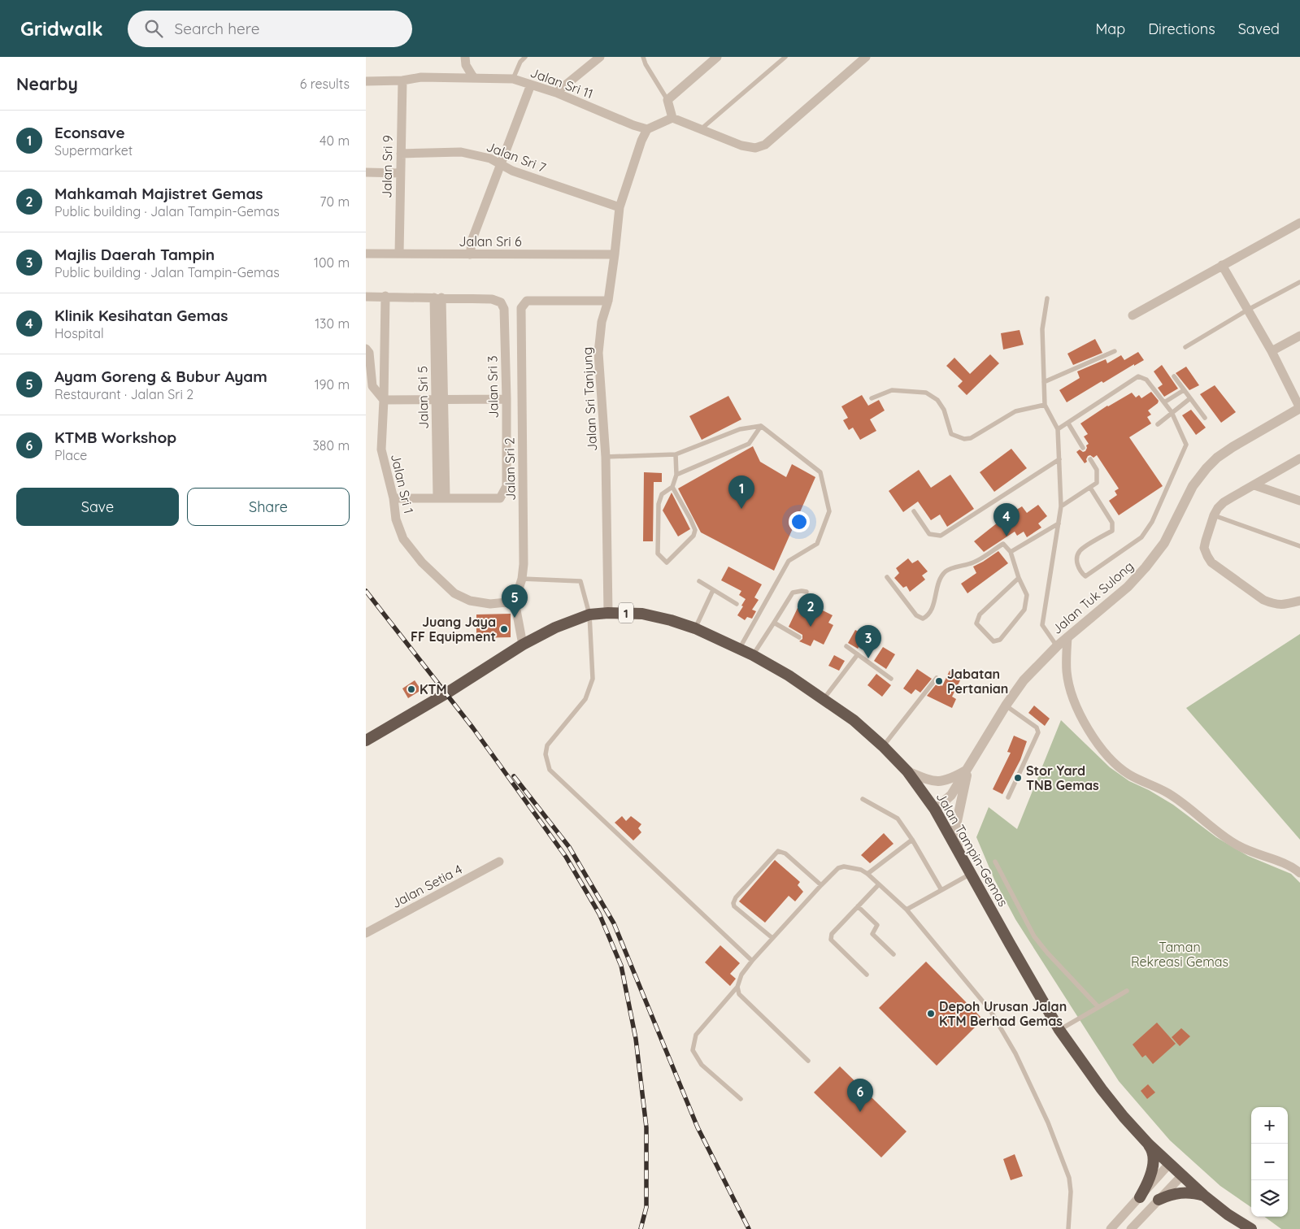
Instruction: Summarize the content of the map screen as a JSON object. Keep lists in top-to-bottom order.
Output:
{
  "streets": {
    "highway": ["1", "Jalan Tampin-Gemas"],
    "street": [
      "Jalan Sri 11",
      "Jalan Sri 7",
      "Jalan Sri 9",
      "Jalan Sri 6",
      "Jalan Sri 3",
      "Jalan Sri 5",
      "Jalan Sri Tanjung",
      "Jalan Sri 2",
      "Jalan Sri 1",
      "Jalan Tuk Sulong",
      "Jalan Setia 4"
    ]
  },
  "crossings": [
    ["Jalan Sri 11", "Jalan Sri 9"],
    ["Jalan Sri 11", "Jalan Sri Tanjung"],
    ["Jalan Sri 7", "Jalan Sri 9"],
    ["Jalan Sri 7", "Jalan Sri Tanjung"],
    ["Jalan Sri 9", "Jalan Sri 6"],
    ["Jalan Sri 6", "Jalan Sri Tanjung"],
    ["Jalan Sri 3", "Jalan Sri 5"],
    ["Jalan Sri 3", "Jalan Sri 1"],
    ["Jalan Sri Tanjung", "Jalan Sri 2"],
    ["Jalan Sri Tanjung", "Jalan Tampin-Gemas"],
    ["Jalan Sri 2", "Jalan Sri 1"],
    ["Jalan Sri 2", "Jalan Tampin-Gemas"],
    ["Jalan Tuk Sulong", "Jalan Tampin-Gemas"]
  ],
  "parks": ["Taman Rekreasi Gemas"],
  "places": [
    "Juang Jaya FF Equipment",
    "Jabatan Pertanian",
    "KTM",
    "Stor Yard TNB Gemas",
    "Depoh Urusan Jalan KTM Berhad Gemas"
  ],
  "page": {
    "header": "Gridwalk",
    "search": "Search here",
    "nav": ["Map", "Directions", "Saved"],
    "heading": ["Nearby", "6 results"],
    "list": [
      {
        "mark": "1",
        "name": "Econsave",
        "note": "Supermarket",
        "value": "40 m"
      },
      {
        "mark": "2",
        "name": "Mahkamah Majistret Gemas",
        "note": "Public building · Jalan Tampin-Gemas",
        "value": "70 m"
      },
      {
        "mark": "3",
        "name": "Majlis Daerah Tampin",
        "note": "Public building · Jalan Tampin-Gemas",
        "value": "100 m"
      },
      {
        "mark": "4",
        "name": "Klinik Kesihatan Gemas",
        "note": "Hospital",
        "value": "130 m"
      },
      {
        "mark": "5",
        "name": "Ayam Goreng & Bubur Ayam",
        "note": "Restaurant · Jalan Sri 2",
        "value": "190 m"
      },
      {
        "mark": "6",
        "name": "KTMB Workshop",
        "note": "Place",
        "value": "380 m"
      }
    ],
    "buttons": ["Save", "Share"],
    "pins": [
      "1",
      "4",
      "5",
      "2",
      "3",
      "6"
    ],
    "map_buttons": ["+", "−"]
  }
}
